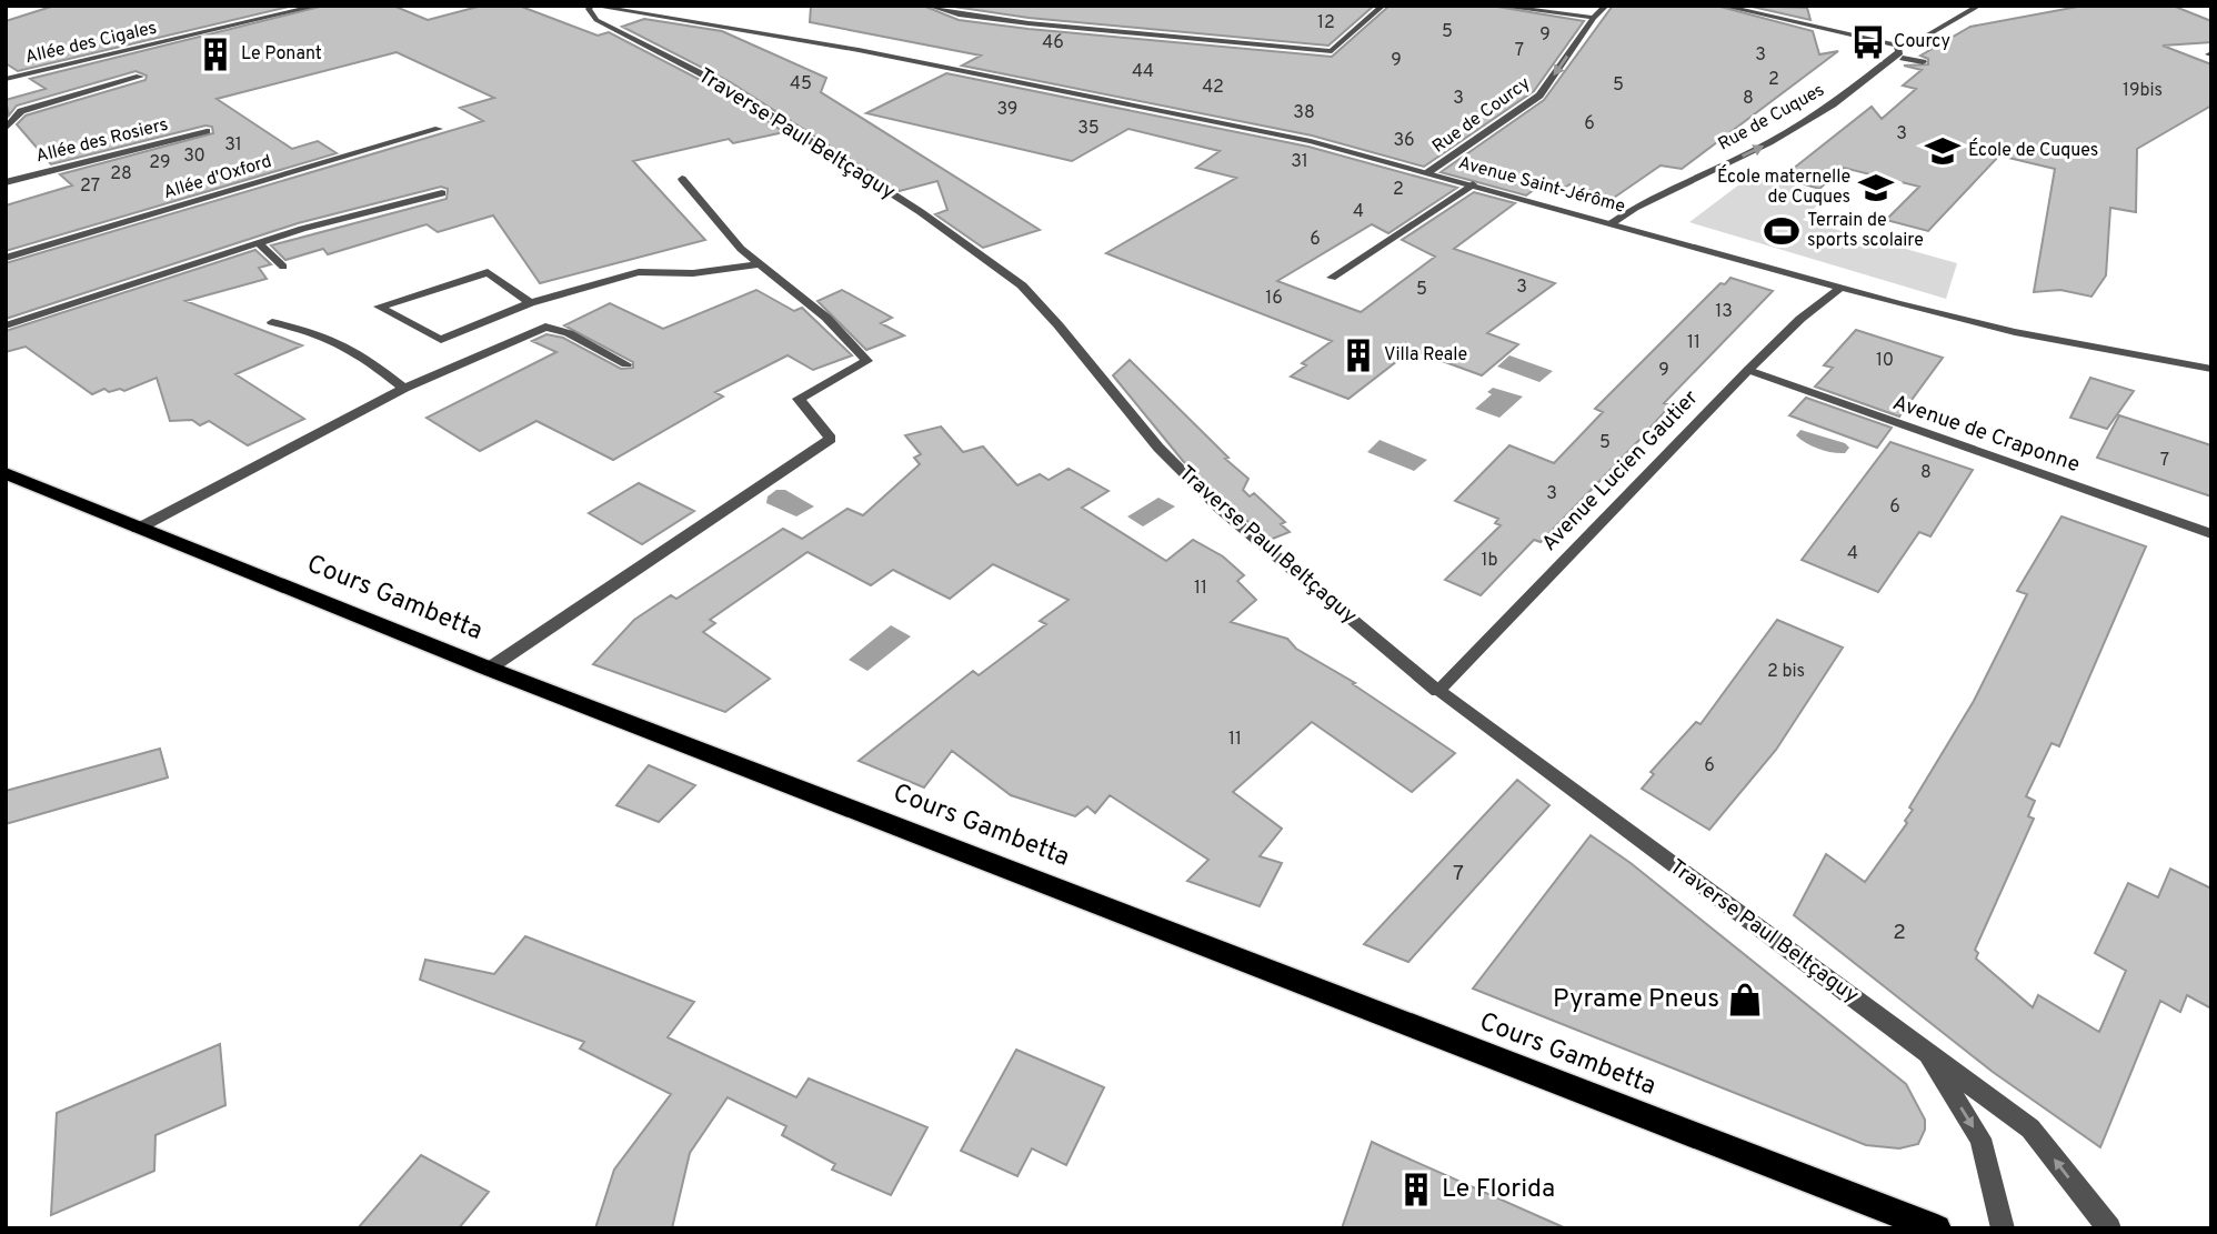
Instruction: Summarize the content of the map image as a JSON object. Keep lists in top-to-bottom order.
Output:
{
  "streets": {
    "main road": ["Cours Gambetta"],
    "street": [
      "Allée des Cigales",
      "Rue de Courcy",
      "Rue de Cuques",
      "Traverse Paul Beltçaguy",
      "Allée des Rosiers",
      "Allée d'Oxford",
      "Avenue Saint-Jérôme",
      "Avenue de Craponne",
      "Avenue Lucien Gautier"
    ]
  },
  "crossings": [
    ["Rue de Courcy", "Avenue Saint-Jérôme"],
    ["Rue de Cuques", "Avenue Saint-Jérôme"],
    ["Traverse Paul Beltçaguy", "Avenue Saint-Jérôme"],
    ["Traverse Paul Beltçaguy", "Avenue Lucien Gautier"],
    ["Avenue Saint-Jérôme", "Avenue Lucien Gautier"],
    ["Avenue de Craponne", "Avenue Lucien Gautier"]
  ],
  "one_way": ["Rue de Courcy", "Rue de Cuques"],
  "places": {
    "bus stop": ["Courcy"],
    "building": ["Le Ponant", "Villa Reale", "Le Florida"],
    "school or university": ["École de Cuques", "École maternelle de Cuques"],
    "sports": ["Terrain de sports scolaire"],
    "shop": ["Pyrame Pneus"]
  },
  "house_numbers": [
    "12",
    "5",
    "9",
    "46",
    "7",
    "3",
    "9",
    "44",
    "2",
    "45",
    "5",
    "42",
    "19bis",
    "3",
    "8",
    "39",
    "38",
    "6",
    "35",
    "3",
    "36",
    "31",
    "30",
    "31",
    "29",
    "28",
    "27",
    "2",
    "4",
    "6",
    "3",
    "5",
    "16",
    "13",
    "11",
    "10",
    "9",
    "5",
    "7",
    "8",
    "3",
    "6",
    "4",
    "1b",
    "11",
    "2 bis",
    "11",
    "6",
    "7",
    "2"
  ]
}
